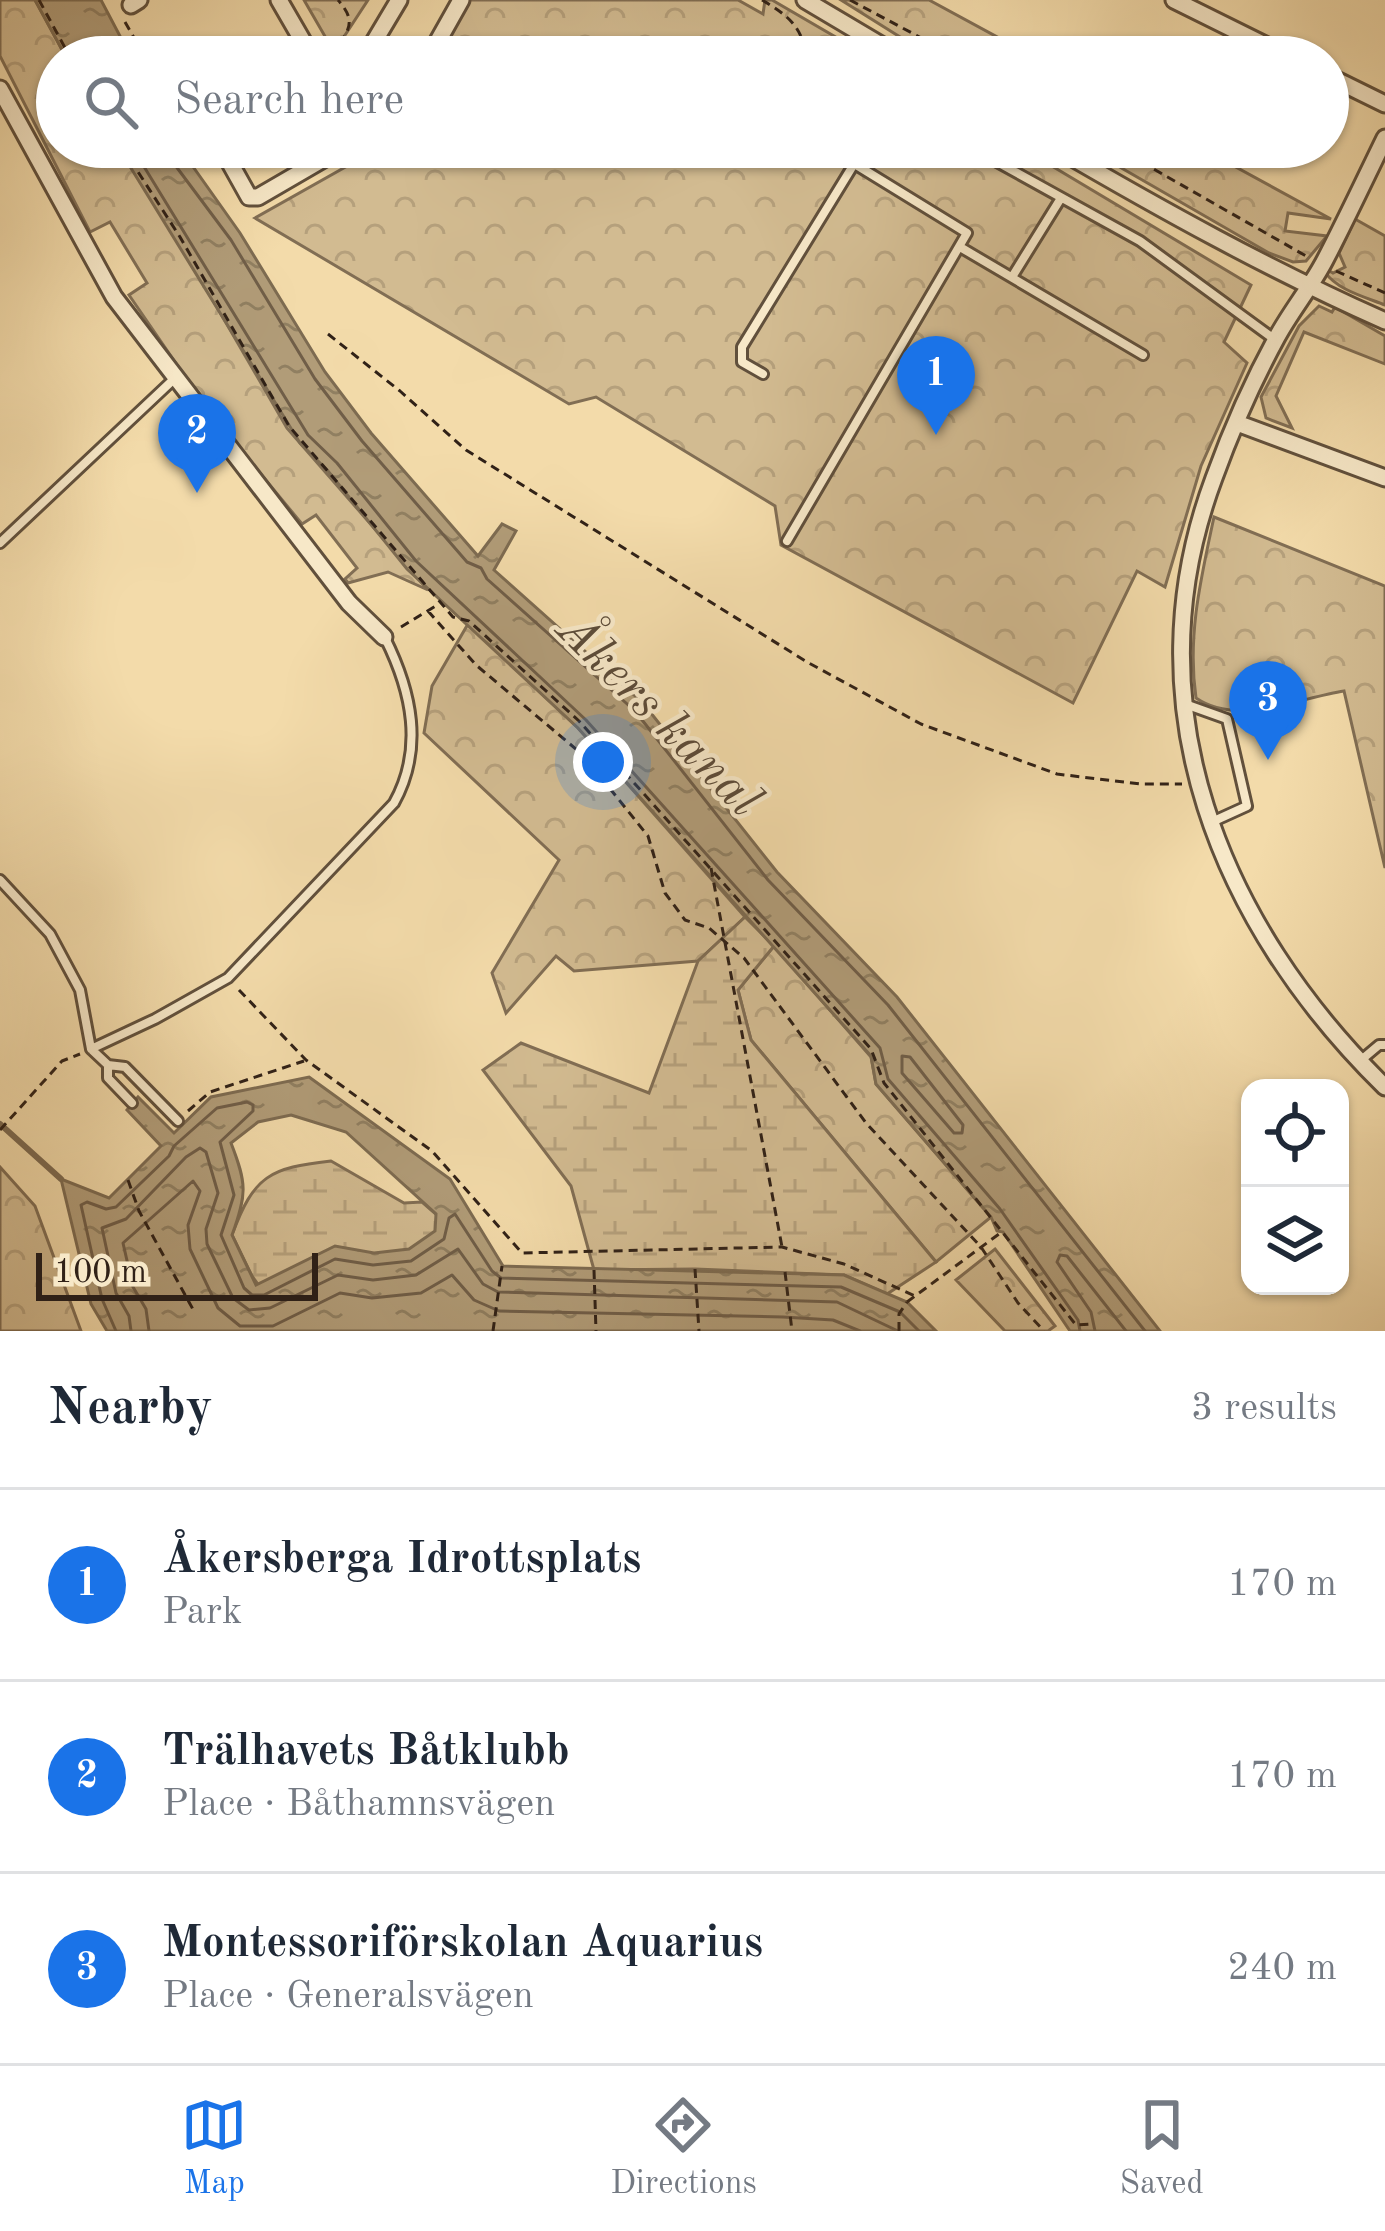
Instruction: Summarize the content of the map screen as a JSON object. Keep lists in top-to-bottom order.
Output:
{
  "water": ["Åkers kanal"],
  "scale_bar": "100 m",
  "page": {
    "search": "Search here",
    "pins": ["1", "2", "3"],
    "scale": "100 m",
    "heading": ["Nearby", "3 results"],
    "list": [
      {
        "mark": "1",
        "name": "Åkersberga Idrottsplats",
        "note": "Park",
        "value": "170 m"
      },
      {
        "mark": "2",
        "name": "Trälhavets Båtklubb",
        "note": "Place · Båthamnsvägen",
        "value": "170 m"
      },
      {
        "mark": "3",
        "name": "Montessoriförskolan Aquarius",
        "note": "Place · Generalsvägen",
        "value": "240 m"
      }
    ],
    "nav": ["Map", "Directions", "Saved"]
  }
}
